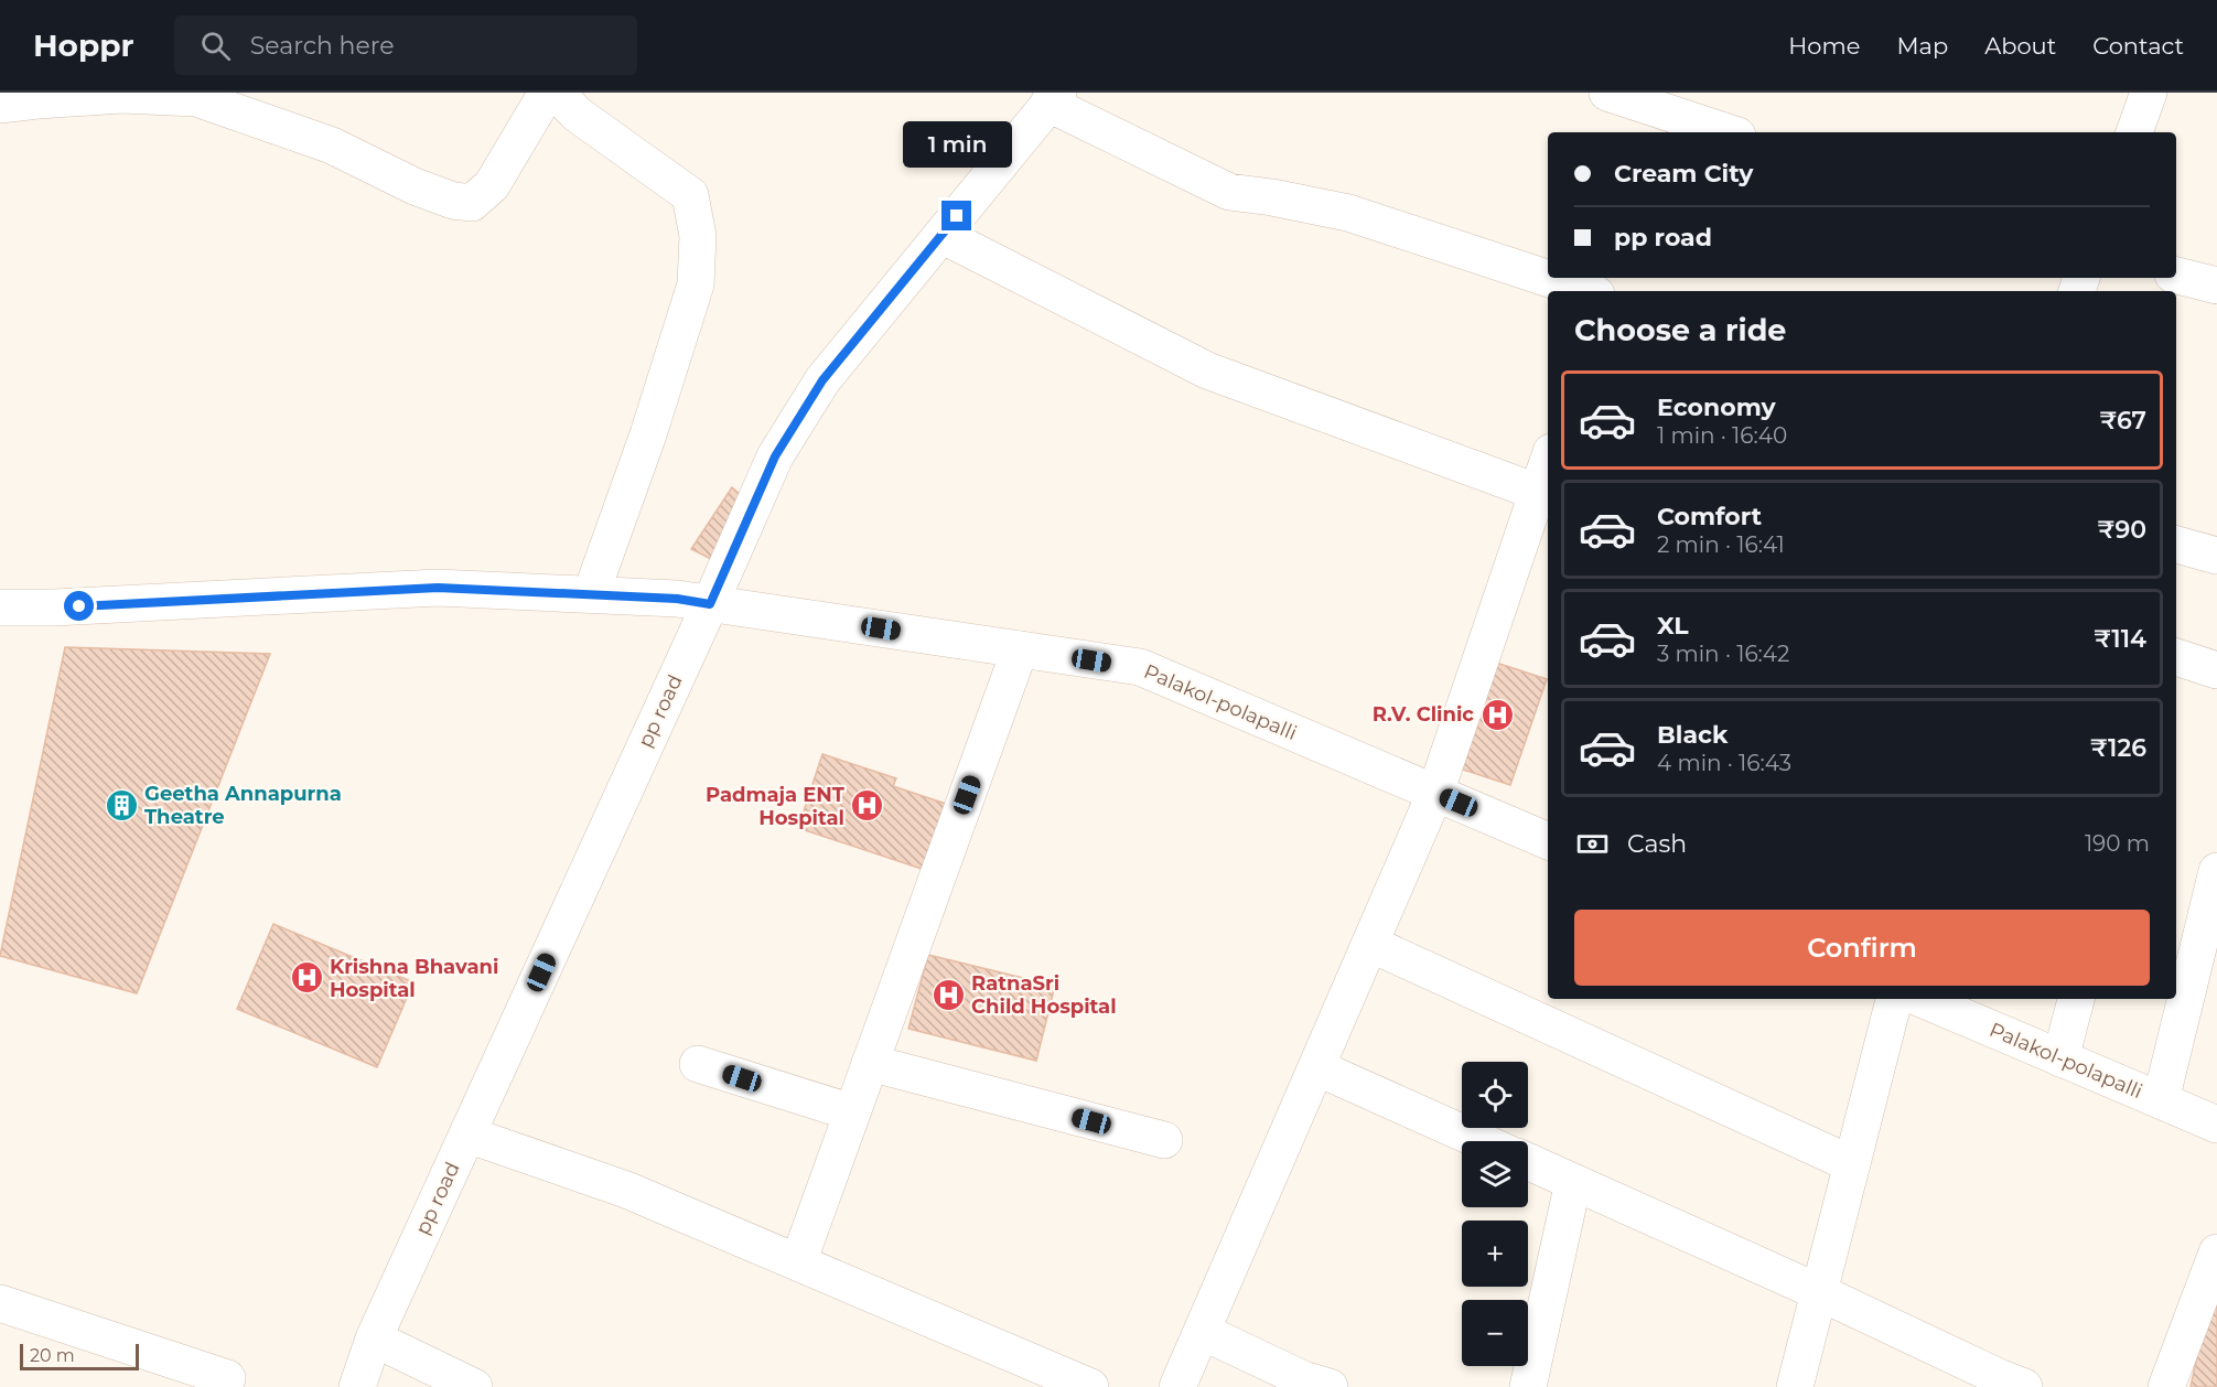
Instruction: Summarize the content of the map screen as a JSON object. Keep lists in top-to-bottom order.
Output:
{
  "streets": {
    "street": ["Palakol-polapalli", "pp road"]
  },
  "crossings": [
    ["Palakol-polapalli", "pp road"]
  ],
  "places": {
    "hospital": [
      "R.V. Clinic",
      "Padmaja ENT Hospital",
      "Krishna Bhavani Hospital",
      "RatnaSri Child Hospital"
    ],
    "building": ["Geetha Annapurna Theatre"]
  },
  "scale_bar": "20 m",
  "page": {
    "header": "Hoppr",
    "search": "Search here",
    "nav": [
      "Home",
      "Map",
      "About",
      "Contact"
    ],
    "bubble": "1 min",
    "banner": ["Cream City", "pp road"],
    "heading": "Choose a ride",
    "list": [
      {
        "name": "Economy",
        "note": "1 min · 16:40",
        "value": "₹67"
      },
      {
        "name": "Comfort",
        "note": "2 min · 16:41",
        "value": "₹90"
      },
      {
        "name": "XL",
        "note": "3 min · 16:42",
        "value": "₹114"
      },
      {
        "name": "Black",
        "note": "4 min · 16:43",
        "value": "₹126"
      }
    ],
    "pay": ["Cash", "190 m"],
    "buttons": "Confirm",
    "map_buttons": ["+", "−"],
    "scale": "20 m"
  }
}
